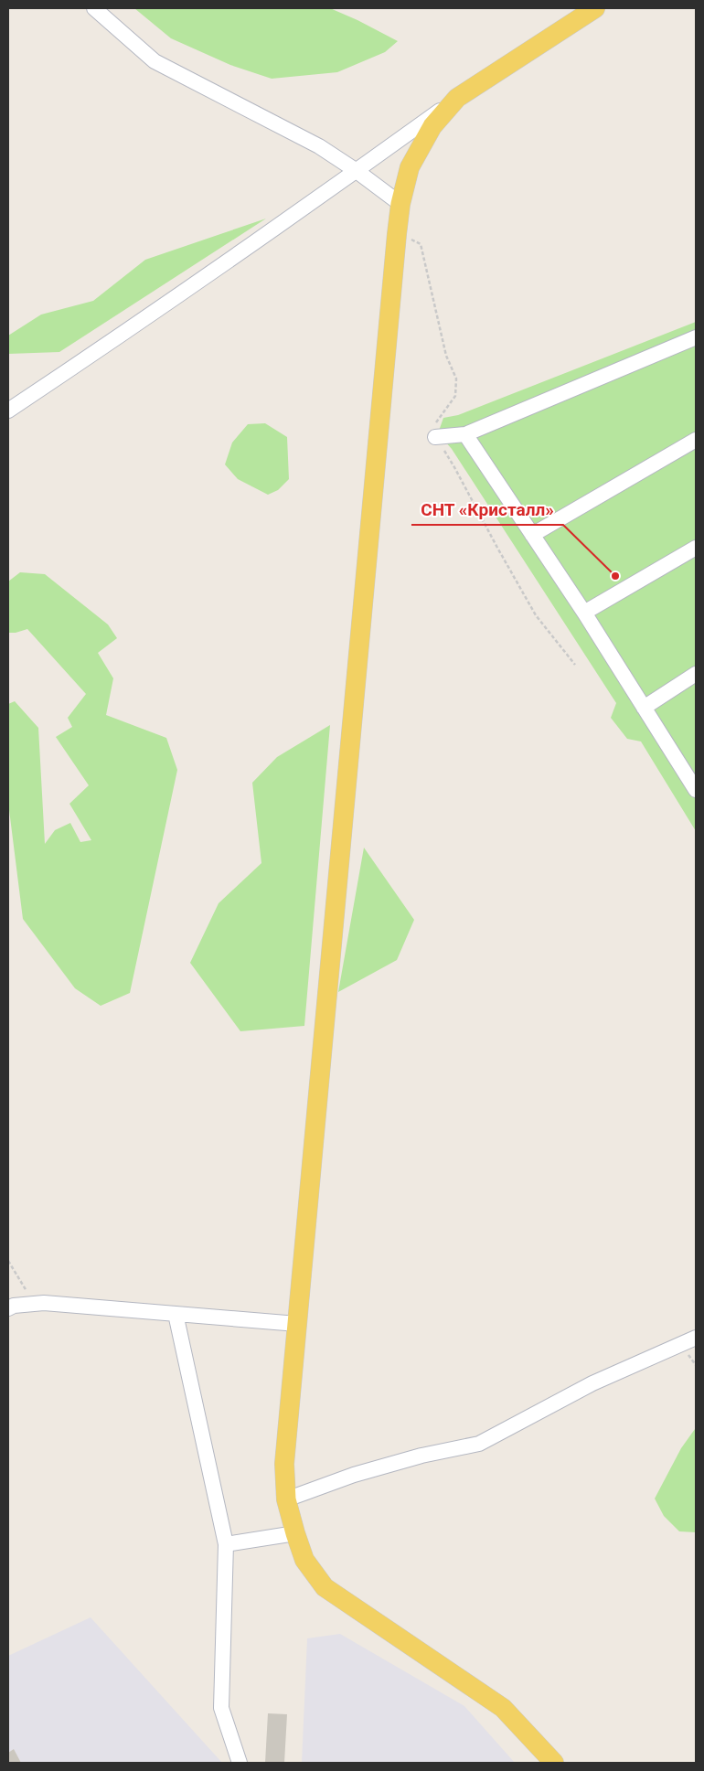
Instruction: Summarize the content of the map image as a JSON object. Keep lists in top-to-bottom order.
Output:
{
  "places": ["СНТ «Кристалл»"]
}
